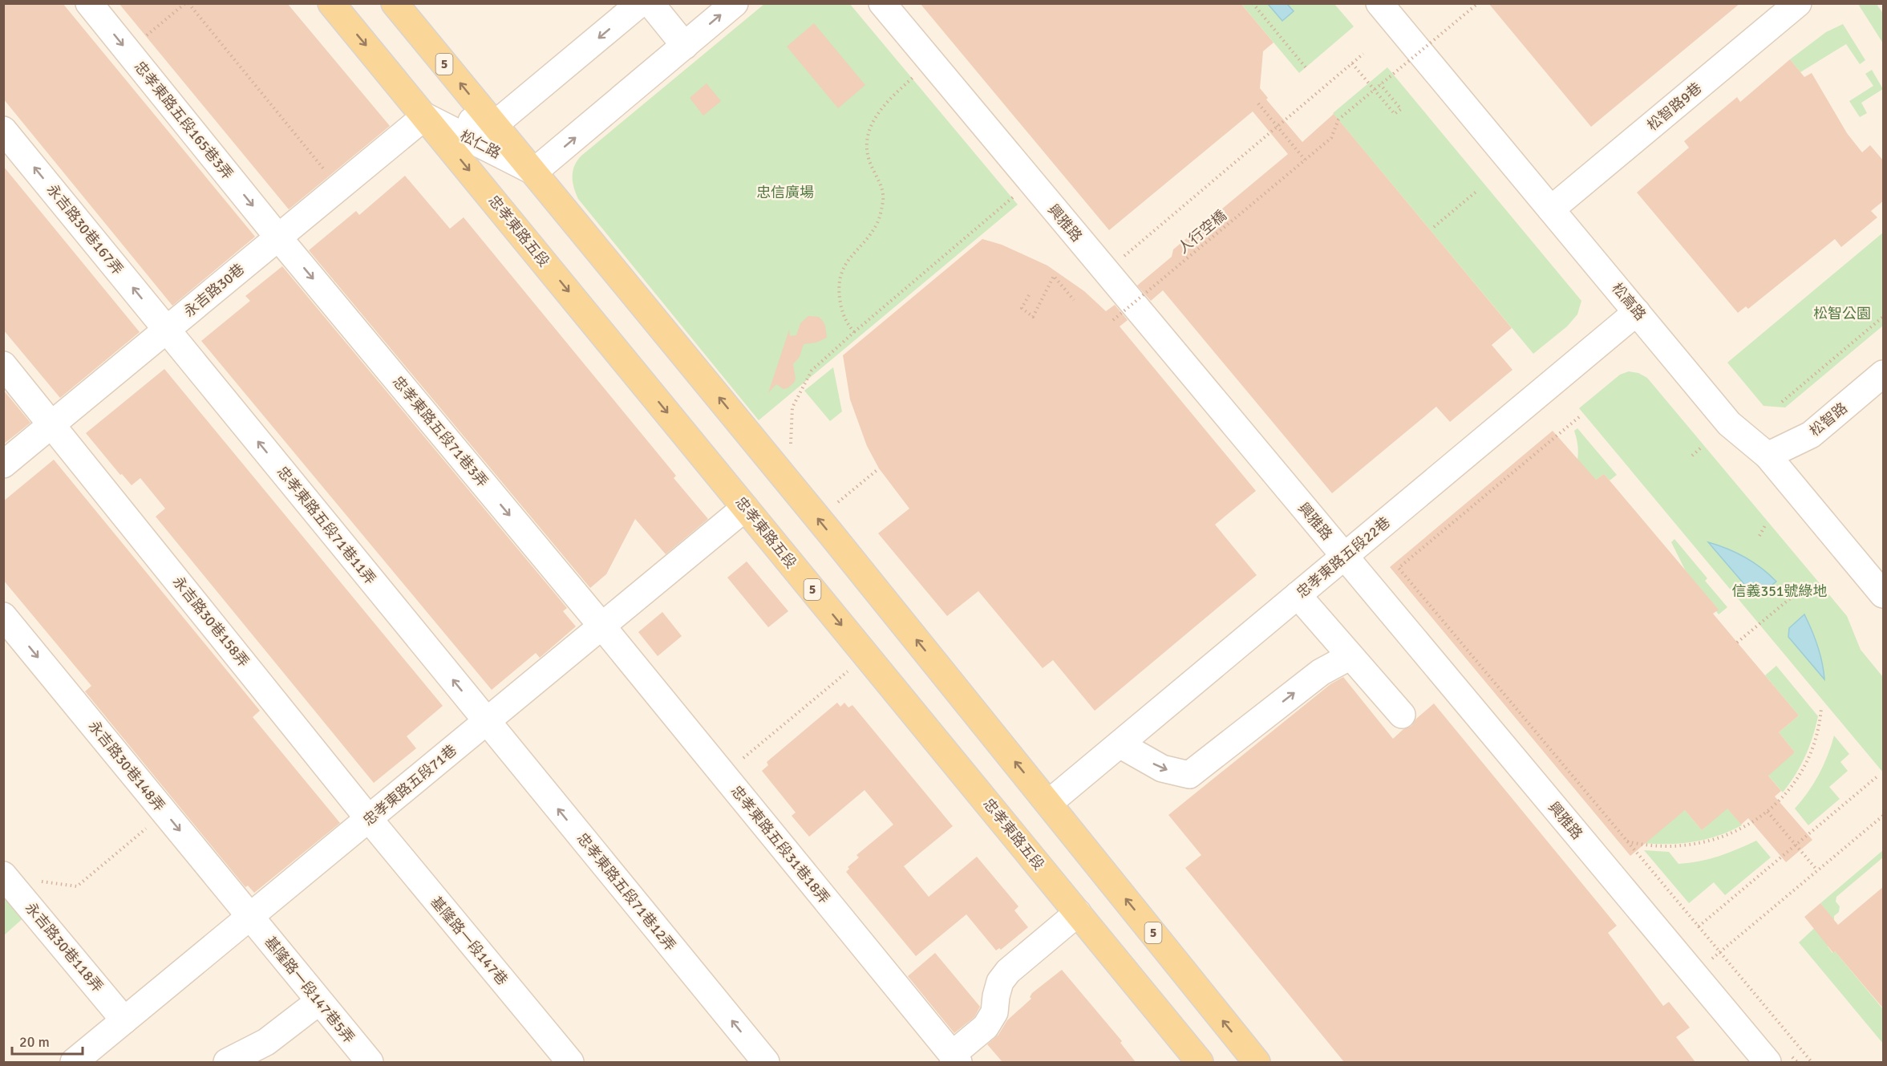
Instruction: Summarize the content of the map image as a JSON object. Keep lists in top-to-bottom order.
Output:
{
  "streets": {
    "main road": ["5", "忠孝東路五段"],
    "street": [
      "松智路9巷",
      "忠孝東路五段165巷3弄",
      "松仁路",
      "興雅路",
      "永吉路30巷167弄",
      "永吉路30巷",
      "松高路",
      "松智路",
      "忠孝東路五段71巷3弄",
      "忠孝東路五段71巷11弄",
      "忠孝東路五段22巷",
      "永吉路30巷158弄",
      "永吉路30巷148弄",
      "忠孝東路五段71巷",
      "忠孝東路五段31巷18弄",
      "忠孝東路五段71巷12弄",
      "基隆路一段147巷",
      "永吉路30巷118弄",
      "基隆路一段147巷5弄"
    ],
    "path": ["人行空橋"]
  },
  "crossings": [
    ["5", "松仁路"],
    ["5", "忠孝東路五段22巷"],
    ["松智路9巷", "松高路"],
    ["忠孝東路五段165巷3弄", "永吉路30巷"],
    ["忠孝東路五段165巷3弄", "忠孝東路五段71巷3弄"],
    ["松仁路", "忠孝東路五段"],
    ["松仁路", "永吉路30巷"],
    ["興雅路", "忠孝東路五段22巷"],
    ["永吉路30巷167弄", "永吉路30巷"],
    ["永吉路30巷167弄", "忠孝東路五段71巷11弄"],
    ["忠孝東路五段", "永吉路30巷"],
    ["忠孝東路五段", "忠孝東路五段71巷"],
    ["永吉路30巷", "忠孝東路五段71巷3弄"],
    ["永吉路30巷", "忠孝東路五段71巷11弄"],
    ["永吉路30巷", "永吉路30巷158弄"],
    ["松高路", "松智路"],
    ["松高路", "忠孝東路五段22巷"],
    ["忠孝東路五段71巷3弄", "忠孝東路五段71巷"],
    ["忠孝東路五段71巷3弄", "忠孝東路五段31巷18弄"],
    ["忠孝東路五段71巷11弄", "忠孝東路五段71巷"],
    ["忠孝東路五段71巷11弄", "忠孝東路五段71巷12弄"],
    ["永吉路30巷158弄", "忠孝東路五段71巷"],
    ["永吉路30巷158弄", "基隆路一段147巷"],
    ["永吉路30巷148弄", "忠孝東路五段71巷"],
    ["永吉路30巷148弄", "基隆路一段147巷5弄"],
    ["忠孝東路五段71巷", "忠孝東路五段31巷18弄"],
    ["忠孝東路五段71巷", "忠孝東路五段71巷12弄"],
    ["忠孝東路五段71巷", "基隆路一段147巷"],
    ["忠孝東路五段71巷", "永吉路30巷118弄"],
    ["忠孝東路五段71巷", "基隆路一段147巷5弄"]
  ],
  "one_way": [
    "忠孝東路五段165巷3弄",
    "永吉路30巷167弄",
    "忠孝東路五段71巷3弄",
    "忠孝東路五段71巷11弄",
    "永吉路30巷148弄",
    "忠孝東路五段71巷12弄"
  ],
  "parks": ["忠信廣場", "松智公園", "信義351號綠地"],
  "scale_bar": "20 m"
}
